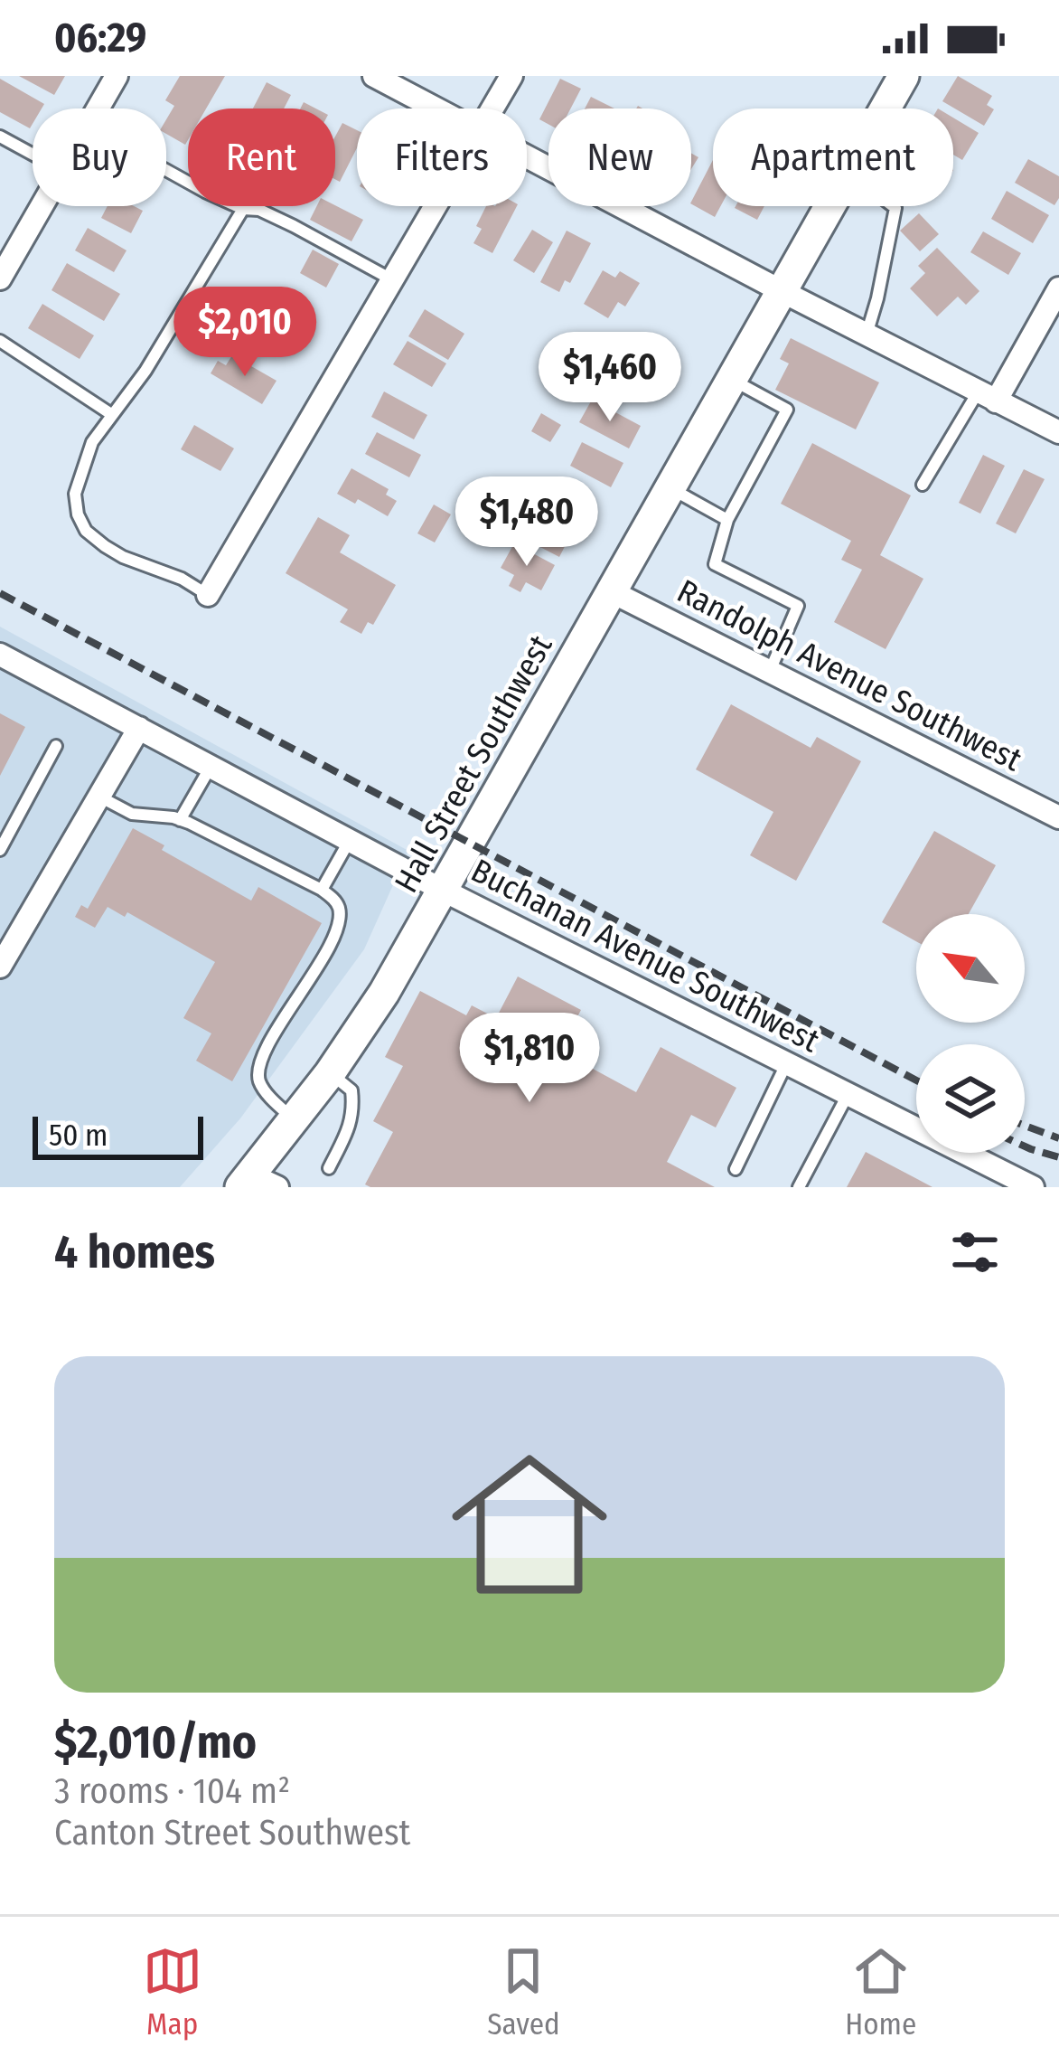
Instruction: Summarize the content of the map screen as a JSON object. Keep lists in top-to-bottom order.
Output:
{
  "streets": {
    "main road": ["Hall Street Southwest"],
    "street": ["Randolph Avenue Southwest", "Buchanan Avenue Southwest"]
  },
  "crossings": [
    ["Randolph Avenue Southwest", "Hall Street Southwest"],
    ["Hall Street Southwest", "Buchanan Avenue Southwest"]
  ],
  "scale_bar": "50 m",
  "north": "top left",
  "page": {
    "status": "06:29",
    "chip": [
      "Buy",
      "Rent",
      "Filters",
      "New",
      "Apartment"
    ],
    "price": [
      "$2,010",
      "$1,460",
      "$1,480",
      "$1,810"
    ],
    "scale": "50 m",
    "heading": "4 homes",
    "list": [
      {
        "name": "$2,010/mo",
        "note": "3 rooms · 104 m² · Canton Street Southwest"
      }
    ],
    "tabs": ["Map", "Saved", "Home"]
  }
}
